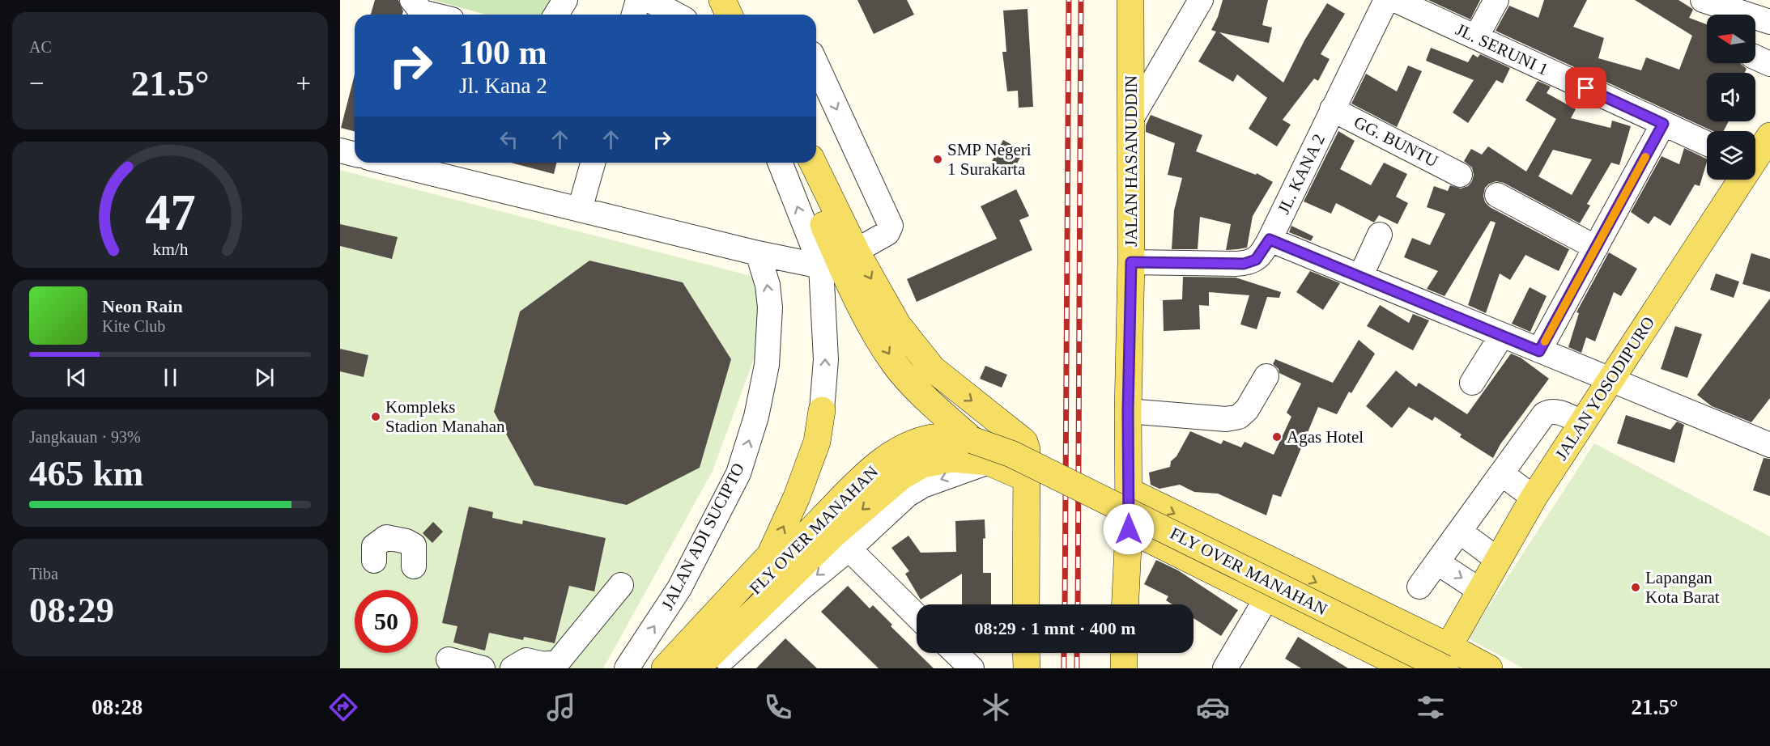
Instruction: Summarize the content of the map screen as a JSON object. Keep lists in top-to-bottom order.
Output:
{
  "streets": {
    "main road": ["JALAN HASANUDDIN", "JALAN YOSODIPURO", "FLY OVER MANAHAN"],
    "street": [
      "JL. SERUNI 1",
      "GG. BUNTU",
      "JL. KANA 2",
      "JALAN ADI SUCIPTO"
    ]
  },
  "crossings": [
    ["GG. BUNTU", "JL. KANA 2"],
    ["JALAN HASANUDDIN", "JL. KANA 2"],
    ["JALAN YOSODIPURO", "FLY OVER MANAHAN"]
  ],
  "places": [
    "SMP Negeri 1 Surakarta",
    "Kompleks Stadion Manahan",
    "Agas Hotel",
    "Lapangan Kota Barat"
  ],
  "north": "left",
  "page": {
    "tile": [
      "AC",
      ["Jangkauan · 93%", "465 km"],
      ["Tiba", "08:29"]
    ],
    "turn": ["100 m", "Jl. Kana 2"],
    "heat": ["−", "21.5°", "+"],
    "song": ["Neon Rain", "Kite Club"],
    "limit": "50",
    "trip": "08:29 · 1 mnt · 400 m",
    "tabs": ["08:28", "21.5°"],
    "gauge": ["47", "km/h"]
  }
}
